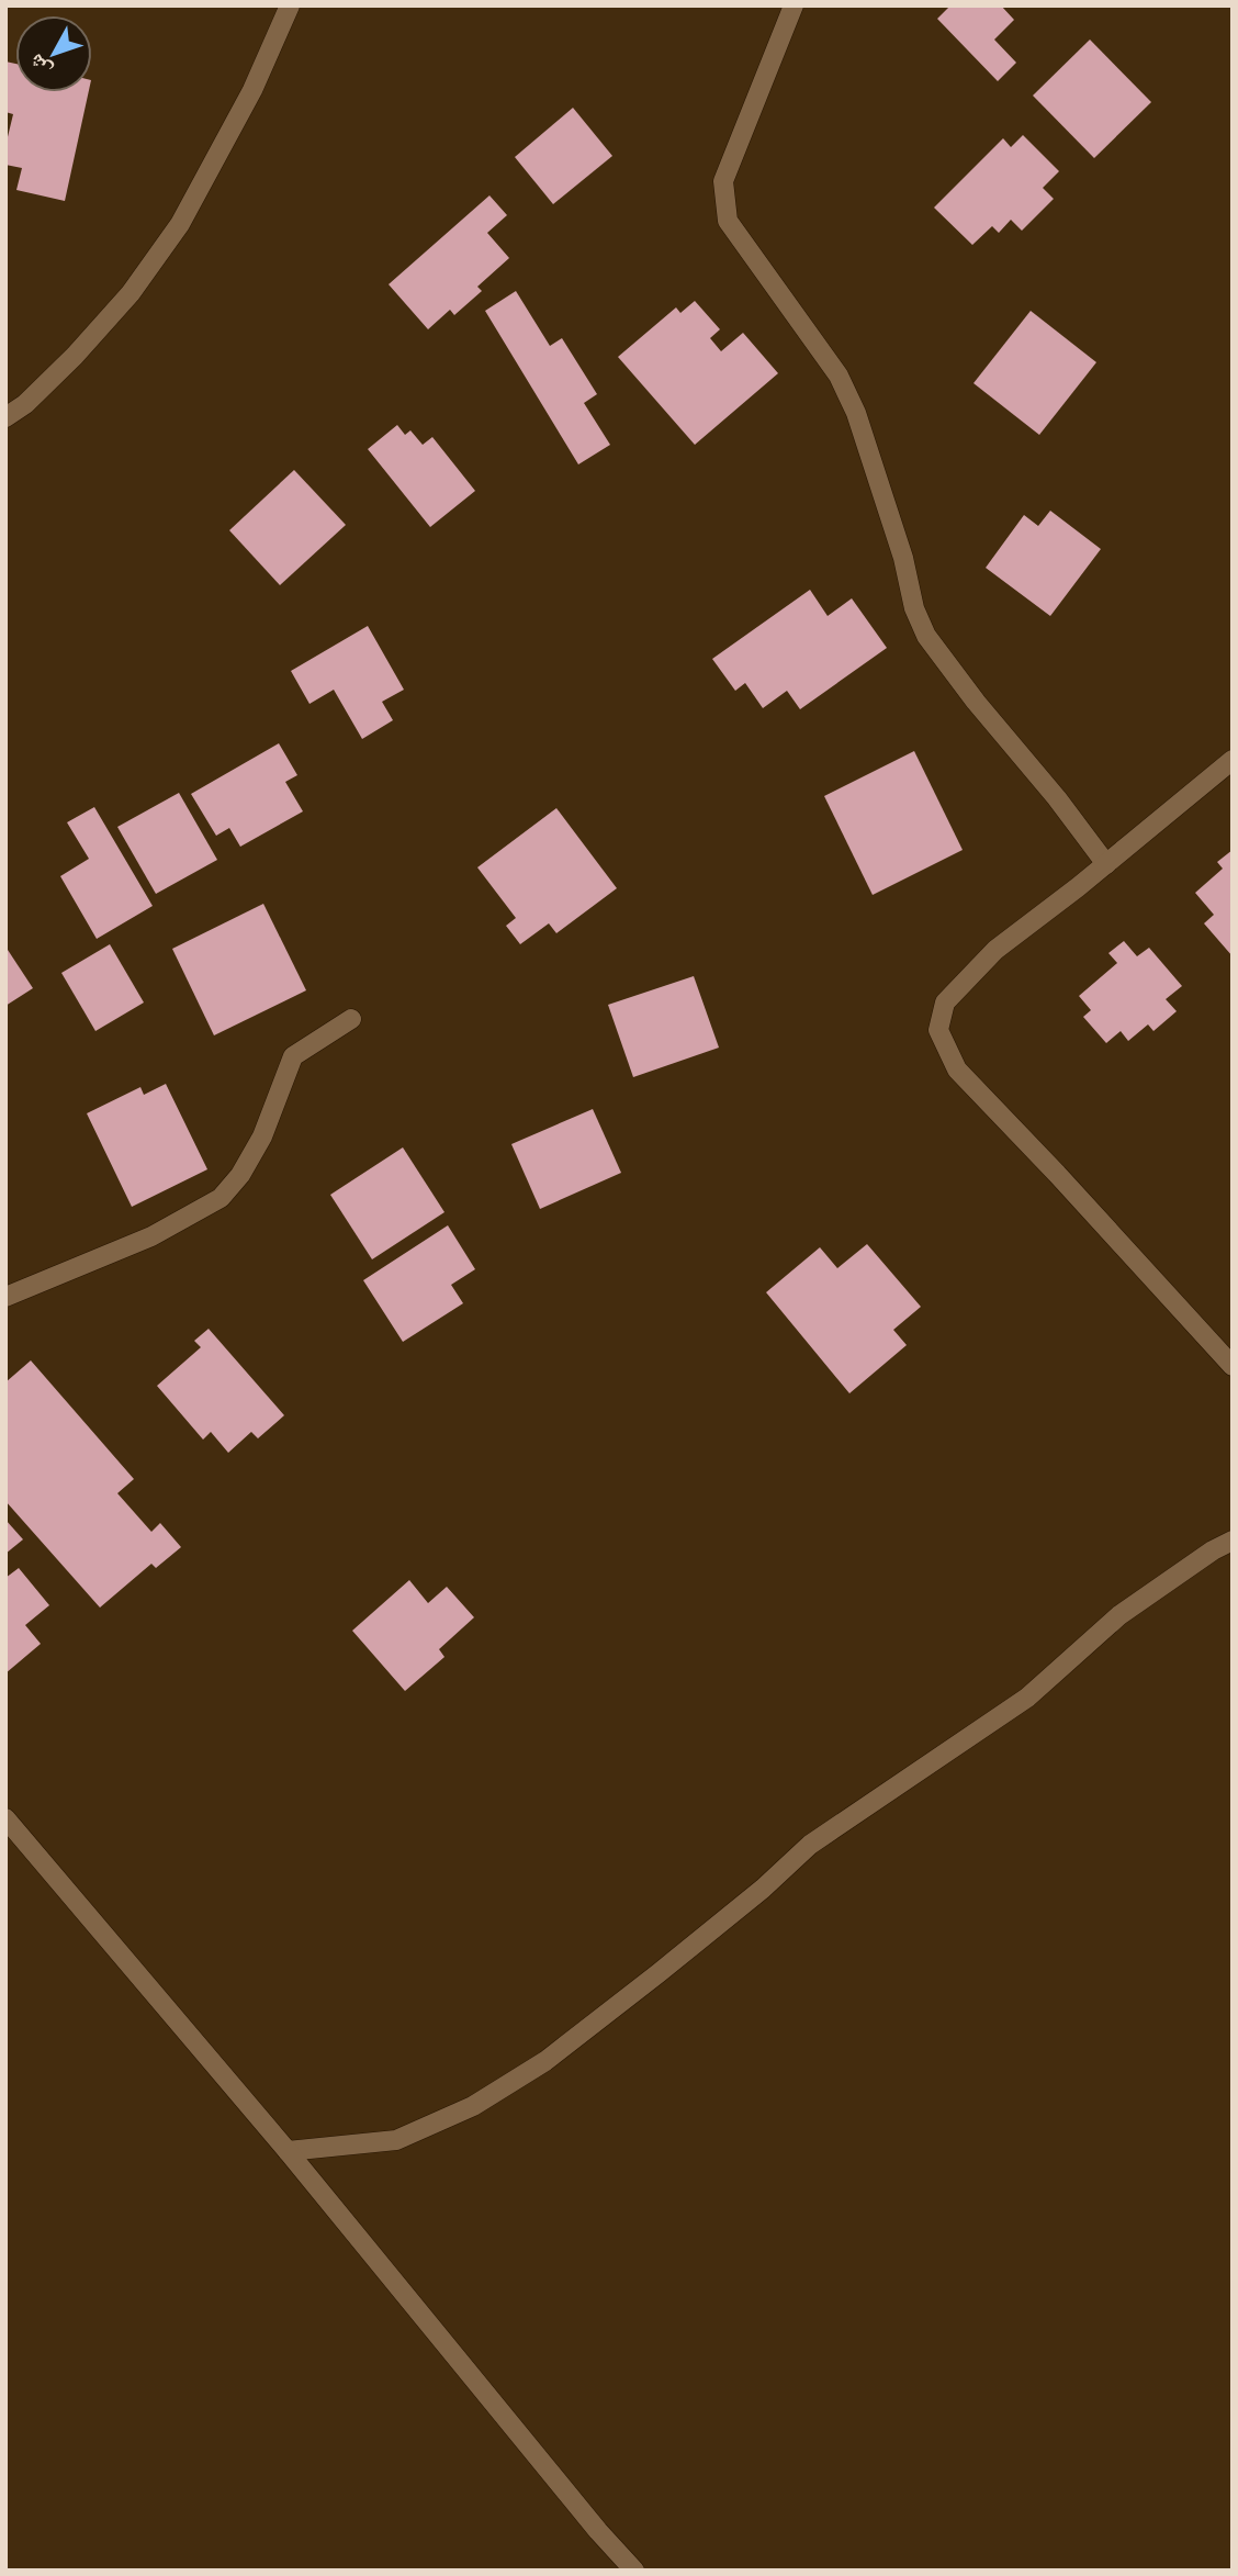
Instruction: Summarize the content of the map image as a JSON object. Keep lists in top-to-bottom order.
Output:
{
  "north": "bottom left"
}
